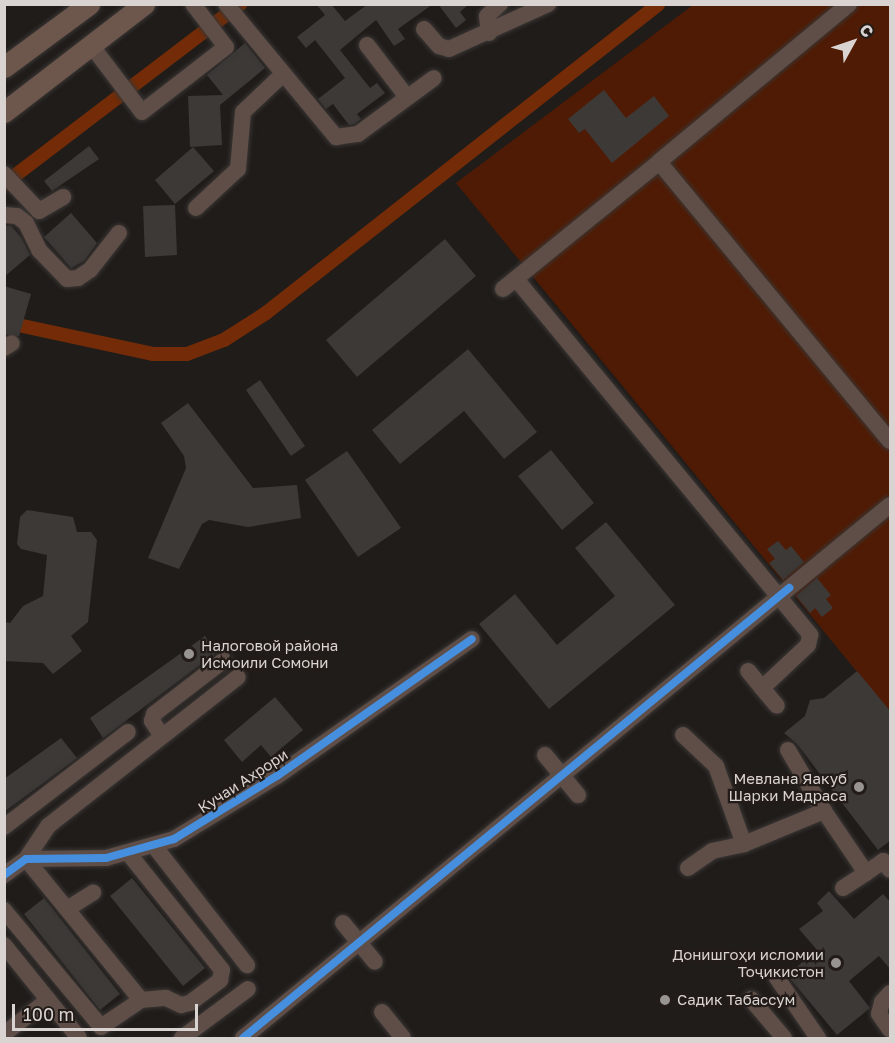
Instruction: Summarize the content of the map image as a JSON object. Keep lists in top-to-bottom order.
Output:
{
  "streets": {
    "street": ["Кучаи Ахрори"]
  },
  "places": [
    "Налоговой района Исмоили Сомони",
    "Мевлана Яакуб Шарки Мадраса",
    "Донишгоҳи исломии Тоҷикистон",
    "Садик Табассум"
  ],
  "scale_bar": "100 m",
  "north": "top right"
}
